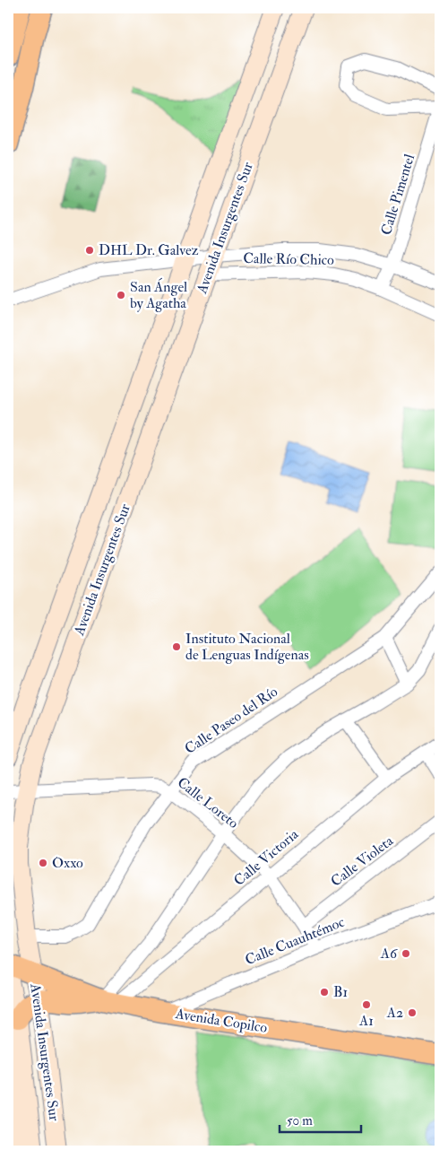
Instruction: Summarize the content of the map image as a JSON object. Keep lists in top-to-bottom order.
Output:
{
  "streets": {
    "main road": ["Avenida Insurgentes Sur", "Avenida Copilco"],
    "street": [
      "Calle Pimentel",
      "Calle Río Chico",
      "Calle Paseo del Río",
      "Calle Loreto",
      "Calle Victoria",
      "Calle Violeta",
      "Calle Cuauhtémoc"
    ]
  },
  "crossings": [
    ["Calle Pimentel", "Calle Río Chico"],
    ["Avenida Insurgentes Sur", "Calle Río Chico"],
    ["Avenida Insurgentes Sur", "Calle Paseo del Río"],
    ["Avenida Insurgentes Sur", "Calle Loreto"],
    ["Avenida Insurgentes Sur", "Avenida Copilco"],
    ["Calle Paseo del Río", "Calle Loreto"],
    ["Calle Loreto", "Calle Victoria"],
    ["Calle Loreto", "Calle Violeta"],
    ["Calle Loreto", "Calle Cuauhtémoc"],
    ["Calle Victoria", "Avenida Copilco"],
    ["Calle Cuauhtémoc", "Avenida Copilco"]
  ],
  "places": [
    "DHL Dr. Galvez",
    "San Ángel by Agatha",
    "Instituto Nacional de Lenguas Indígenas",
    "Oxxo",
    "A6",
    "B1",
    "A1",
    "A2"
  ],
  "scale_bar": "50 m"
}
